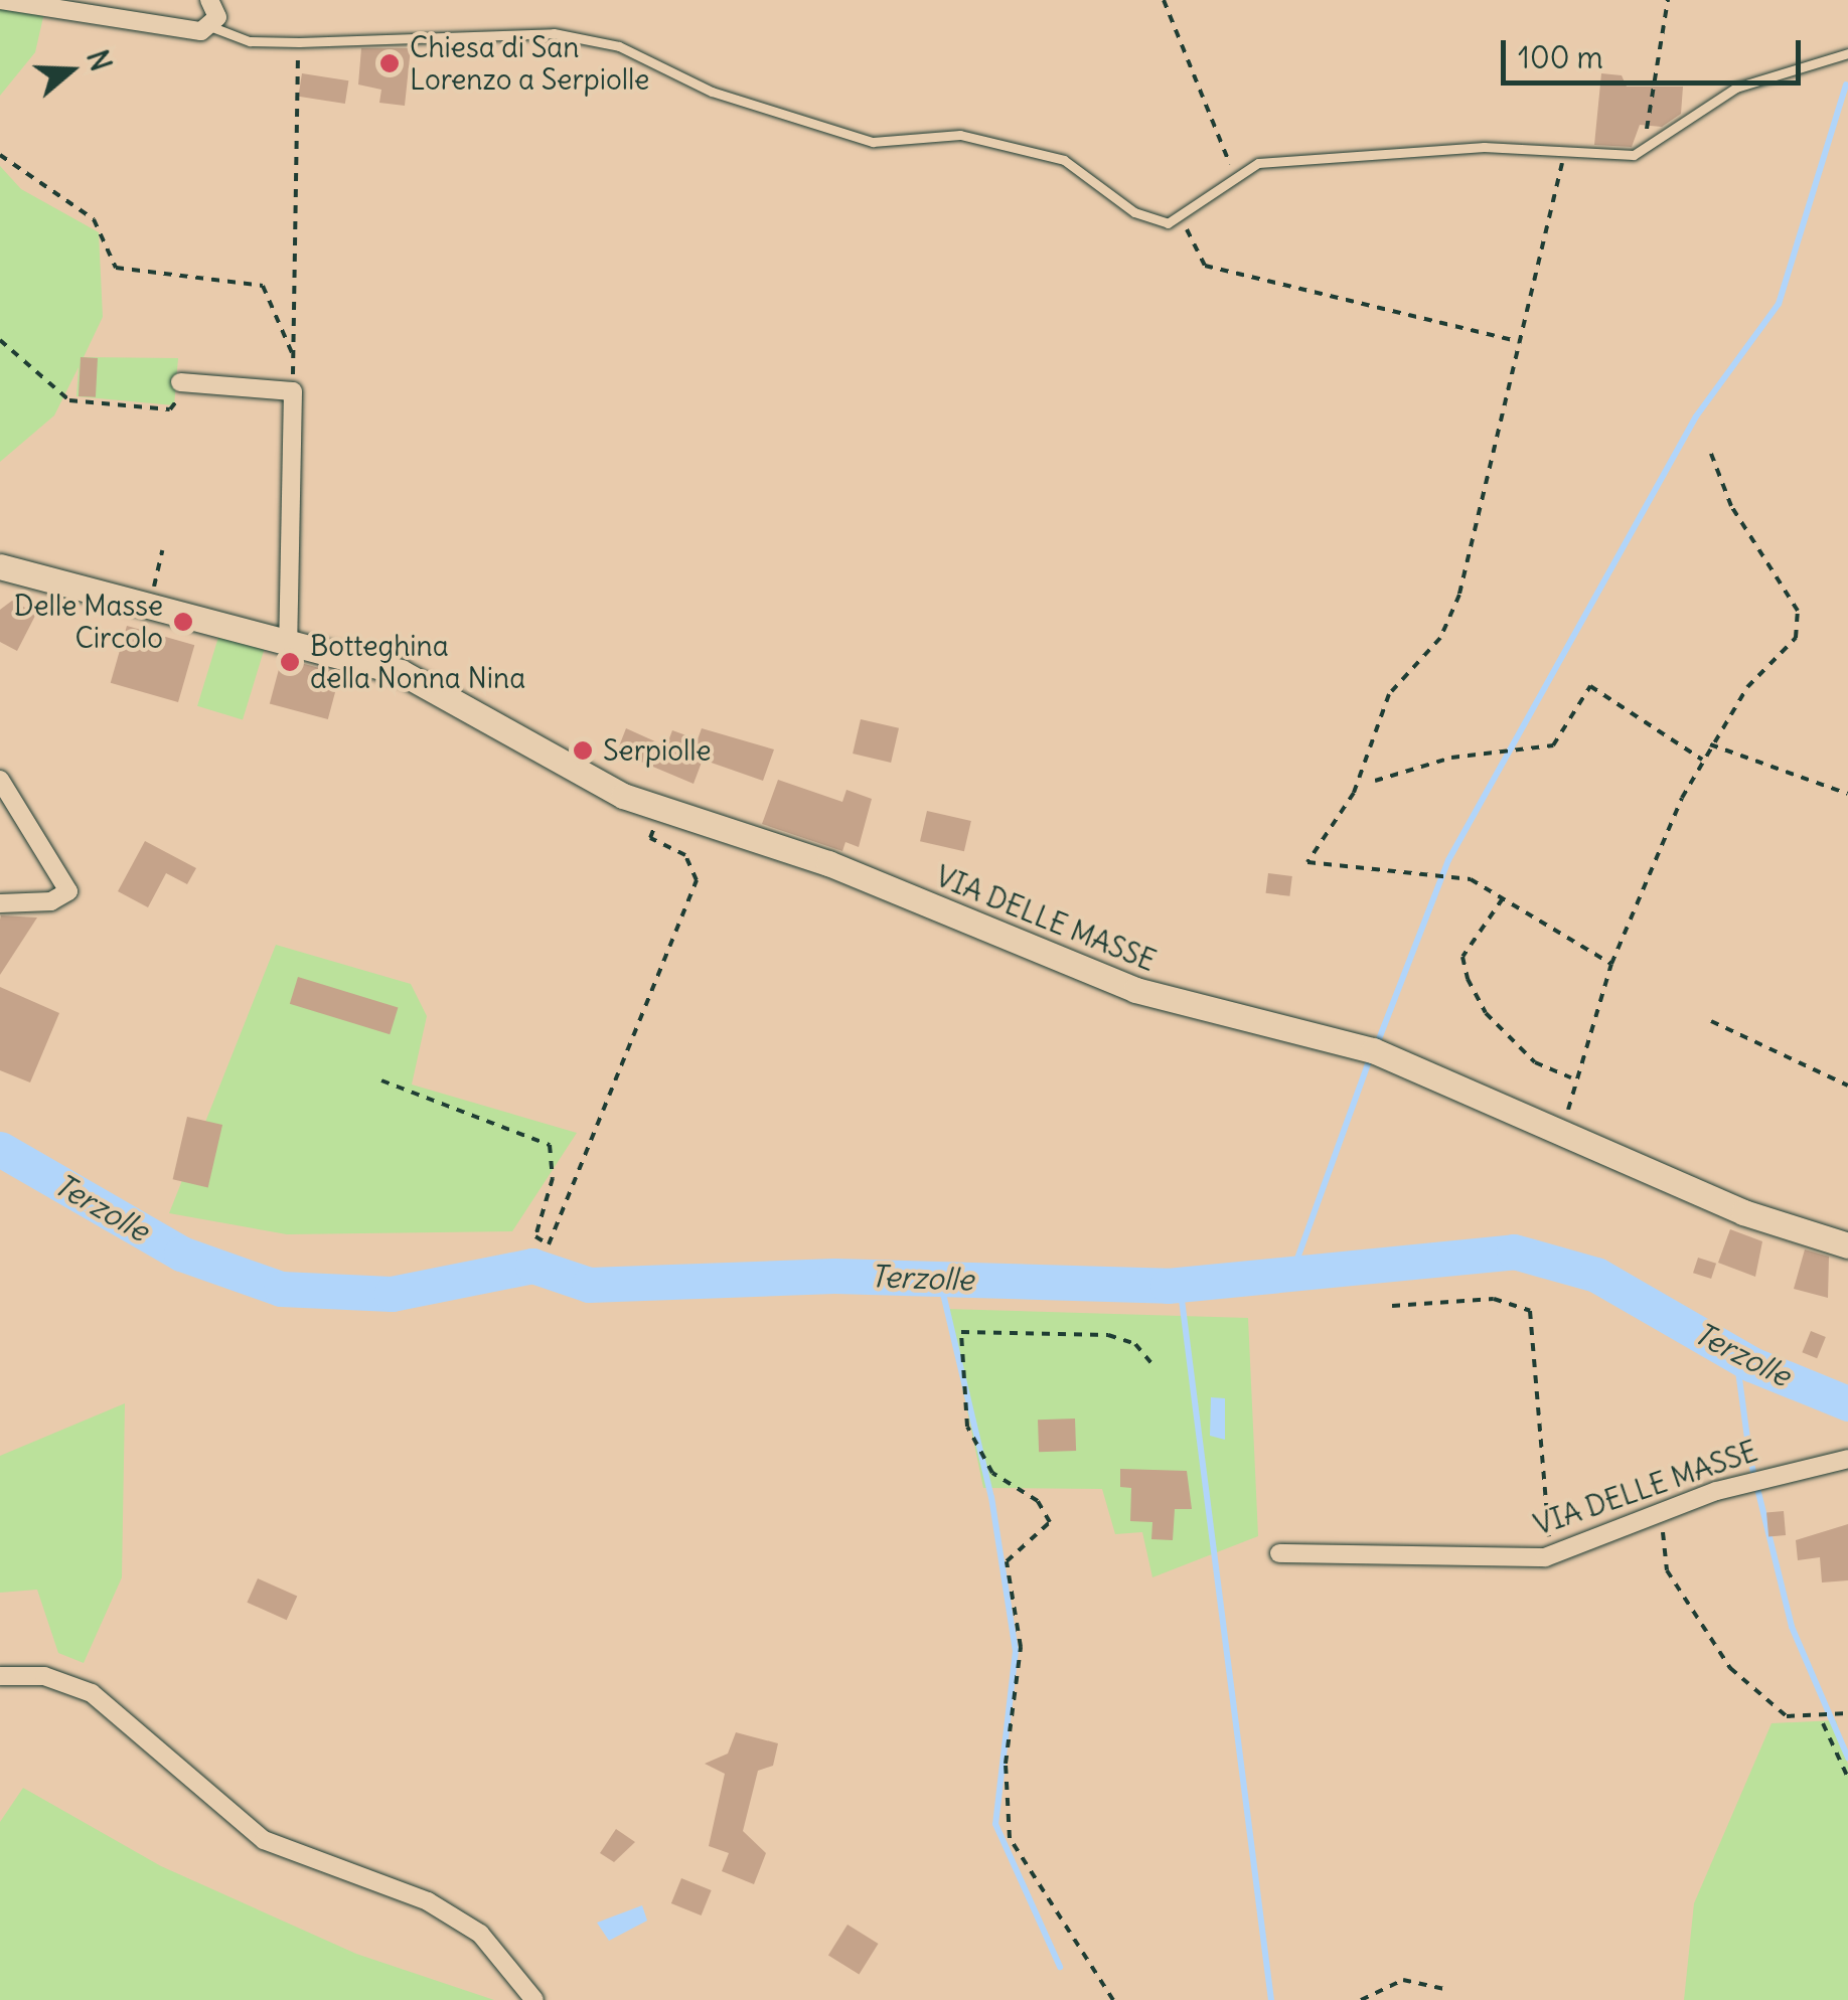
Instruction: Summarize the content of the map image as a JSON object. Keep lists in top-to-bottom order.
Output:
{
  "streets": {
    "street": ["VIA DELLE MASSE"]
  },
  "water": ["Terzolle"],
  "places": [
    "Chiesa di San Lorenzo a Serpiolle",
    "Delle Masse Circolo",
    "Botteghina della Nonna Nina",
    "Serpiolle"
  ],
  "scale_bar": "100 m",
  "north": "right"
}
